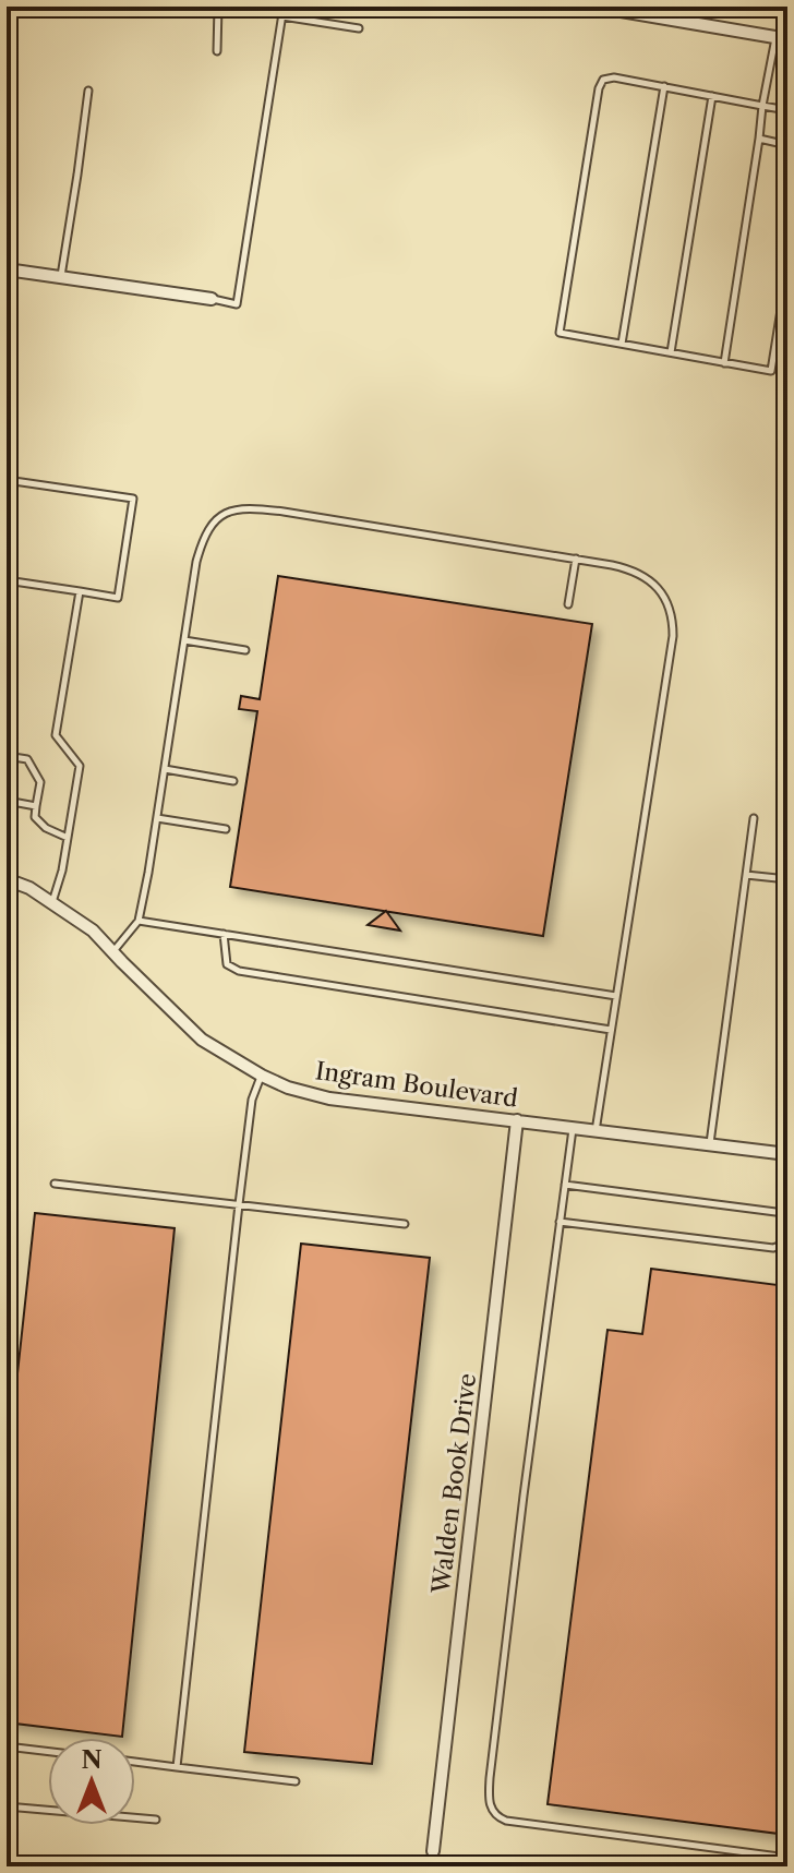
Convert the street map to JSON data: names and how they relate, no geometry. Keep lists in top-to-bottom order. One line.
{"streets":{"street":["Ingram Boulevard","Walden Book Drive"]},"crossings":[["Ingram Boulevard","Walden Book Drive"]],"north":"top"}
